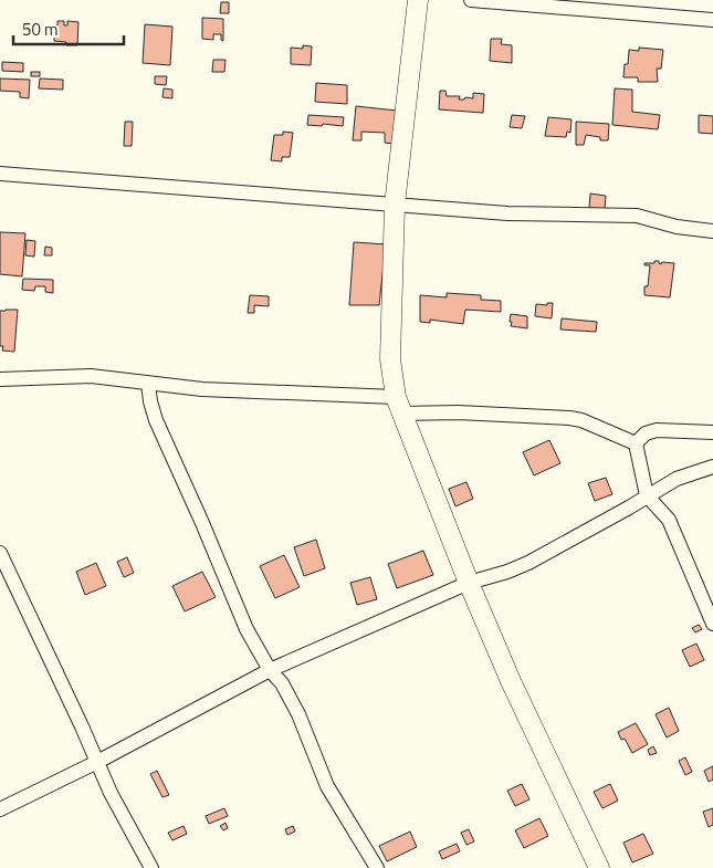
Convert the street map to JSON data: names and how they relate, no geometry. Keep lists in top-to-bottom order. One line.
{"scale_bar":"50 m"}
